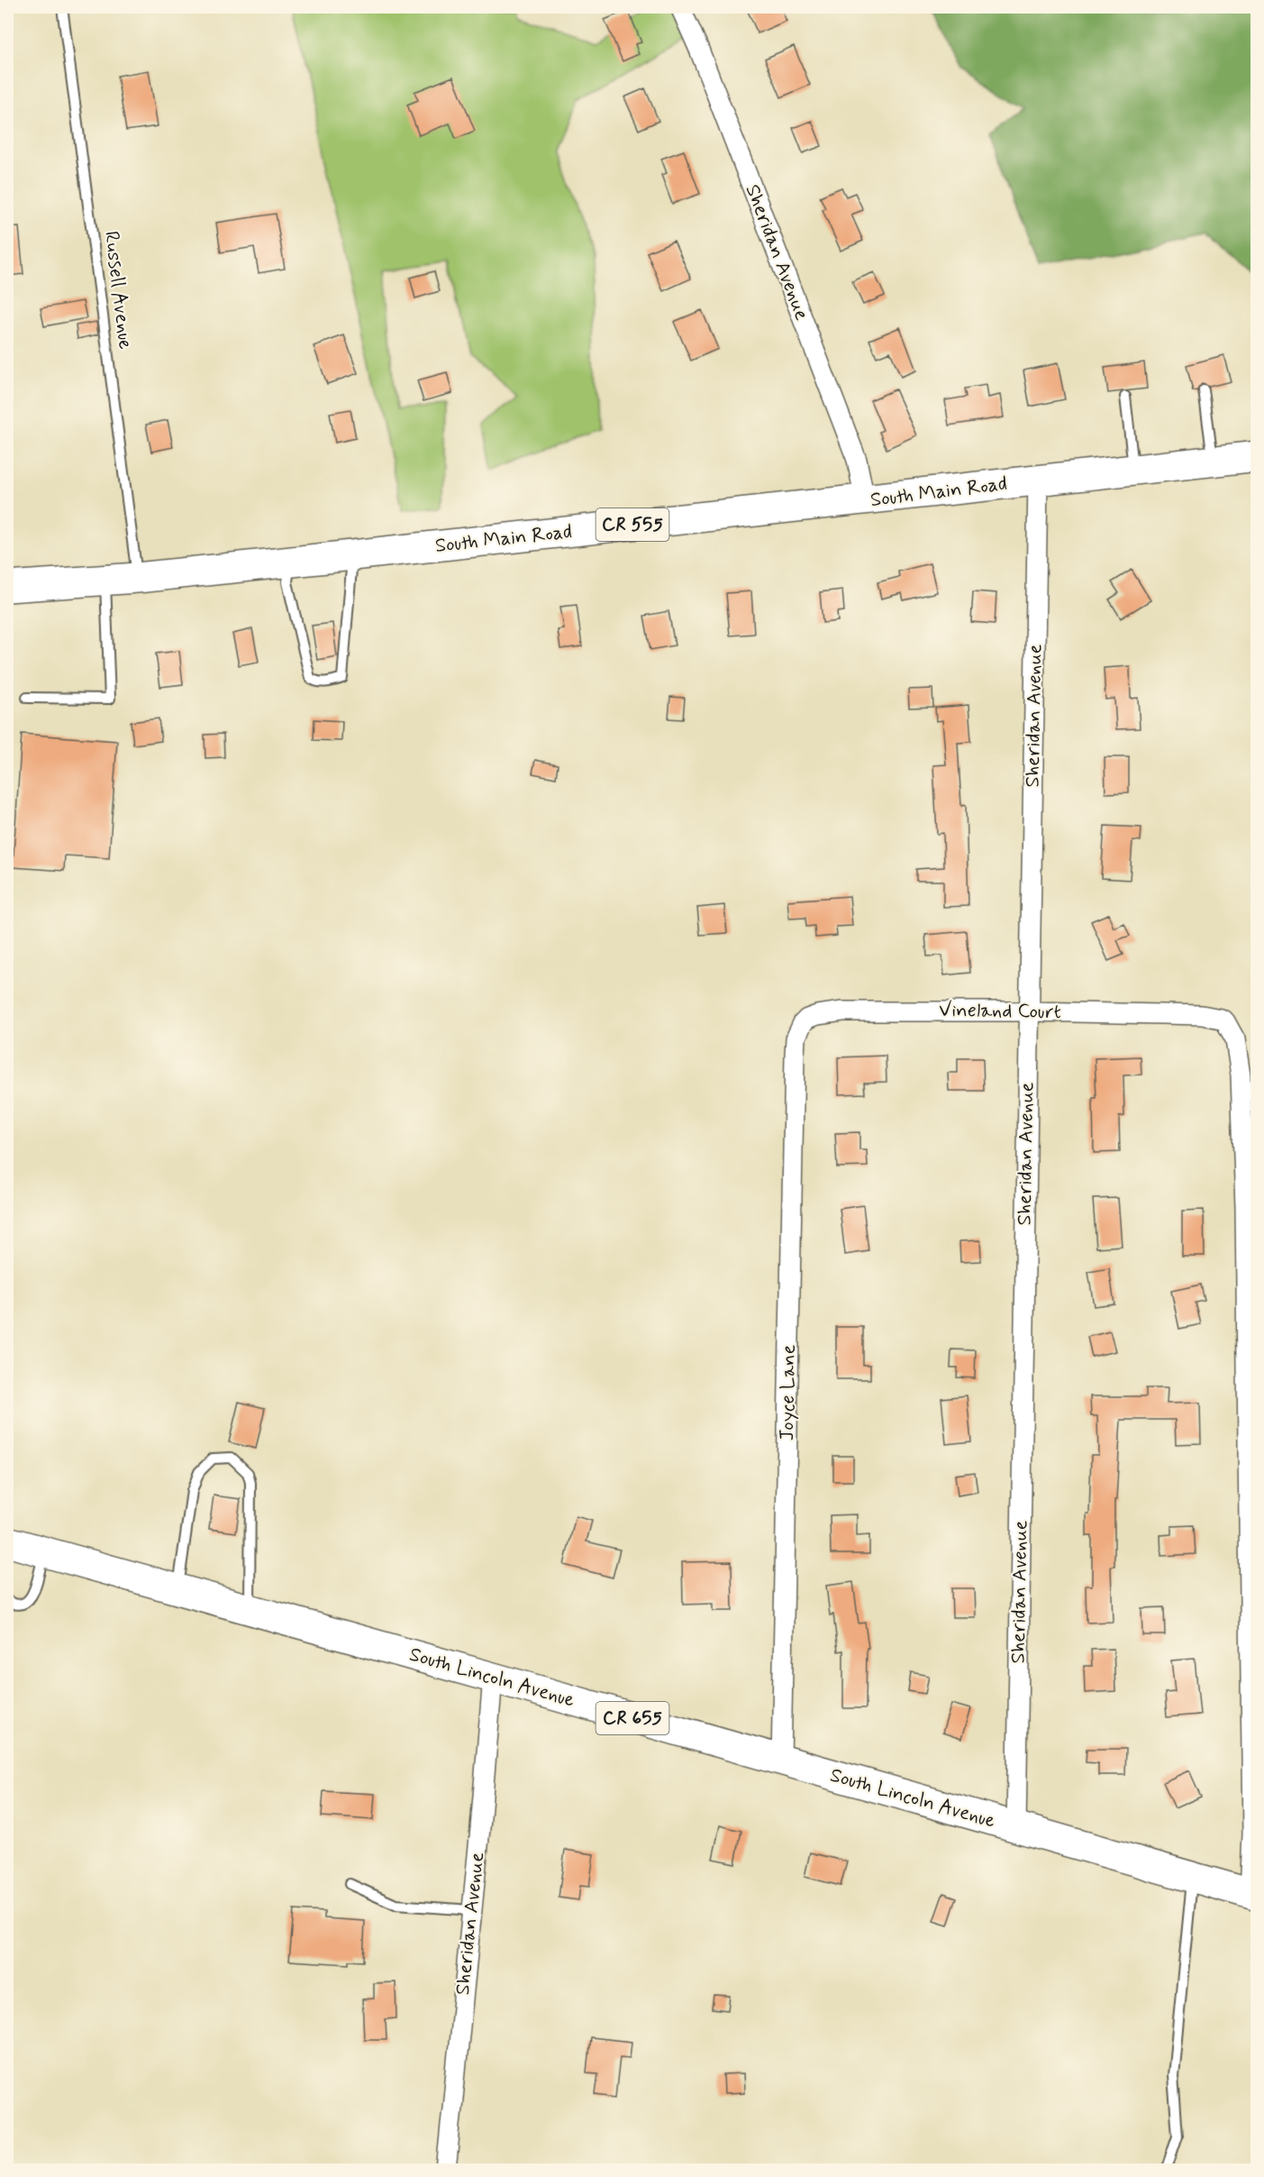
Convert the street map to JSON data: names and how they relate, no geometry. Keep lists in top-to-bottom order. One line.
{"streets":{"main road":["South Main Road","CR 555","South Lincoln Avenue","CR 655"],"street":["Sheridan Avenue","Vineland Court","Joyce Lane"],"lane":["Russell Avenue"]},"crossings":[["Sheridan Avenue","South Main Road"],["Sheridan Avenue","Vineland Court"],["Sheridan Avenue","South Lincoln Avenue"],["Russell Avenue","South Main Road"],["Vineland Court","Joyce Lane"],["Vineland Court","South Lincoln Avenue"],["Joyce Lane","South Lincoln Avenue"]]}
